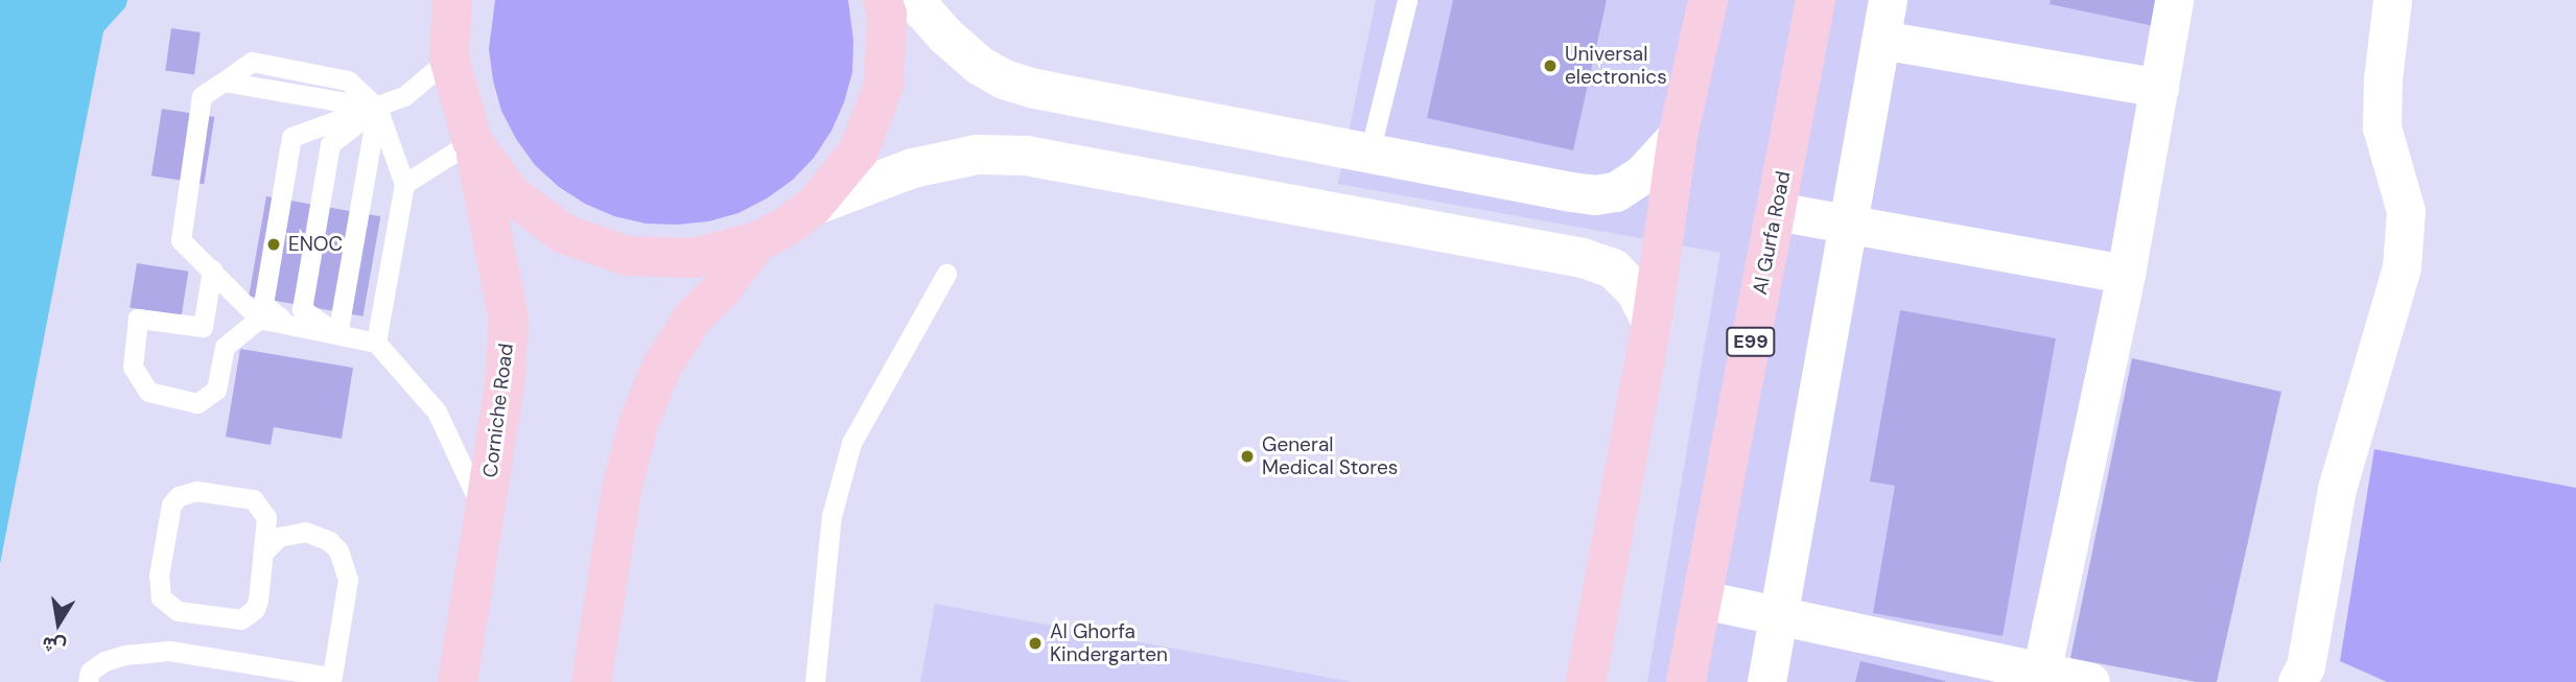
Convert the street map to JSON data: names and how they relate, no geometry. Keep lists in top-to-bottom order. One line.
{"streets":{"highway":["Al Gurfa Road","E99","Corniche Road"]},"places":["Universal electronics","ENOC","General Medical Stores","Al Ghorfa Kindergarten"],"north":"bottom"}
